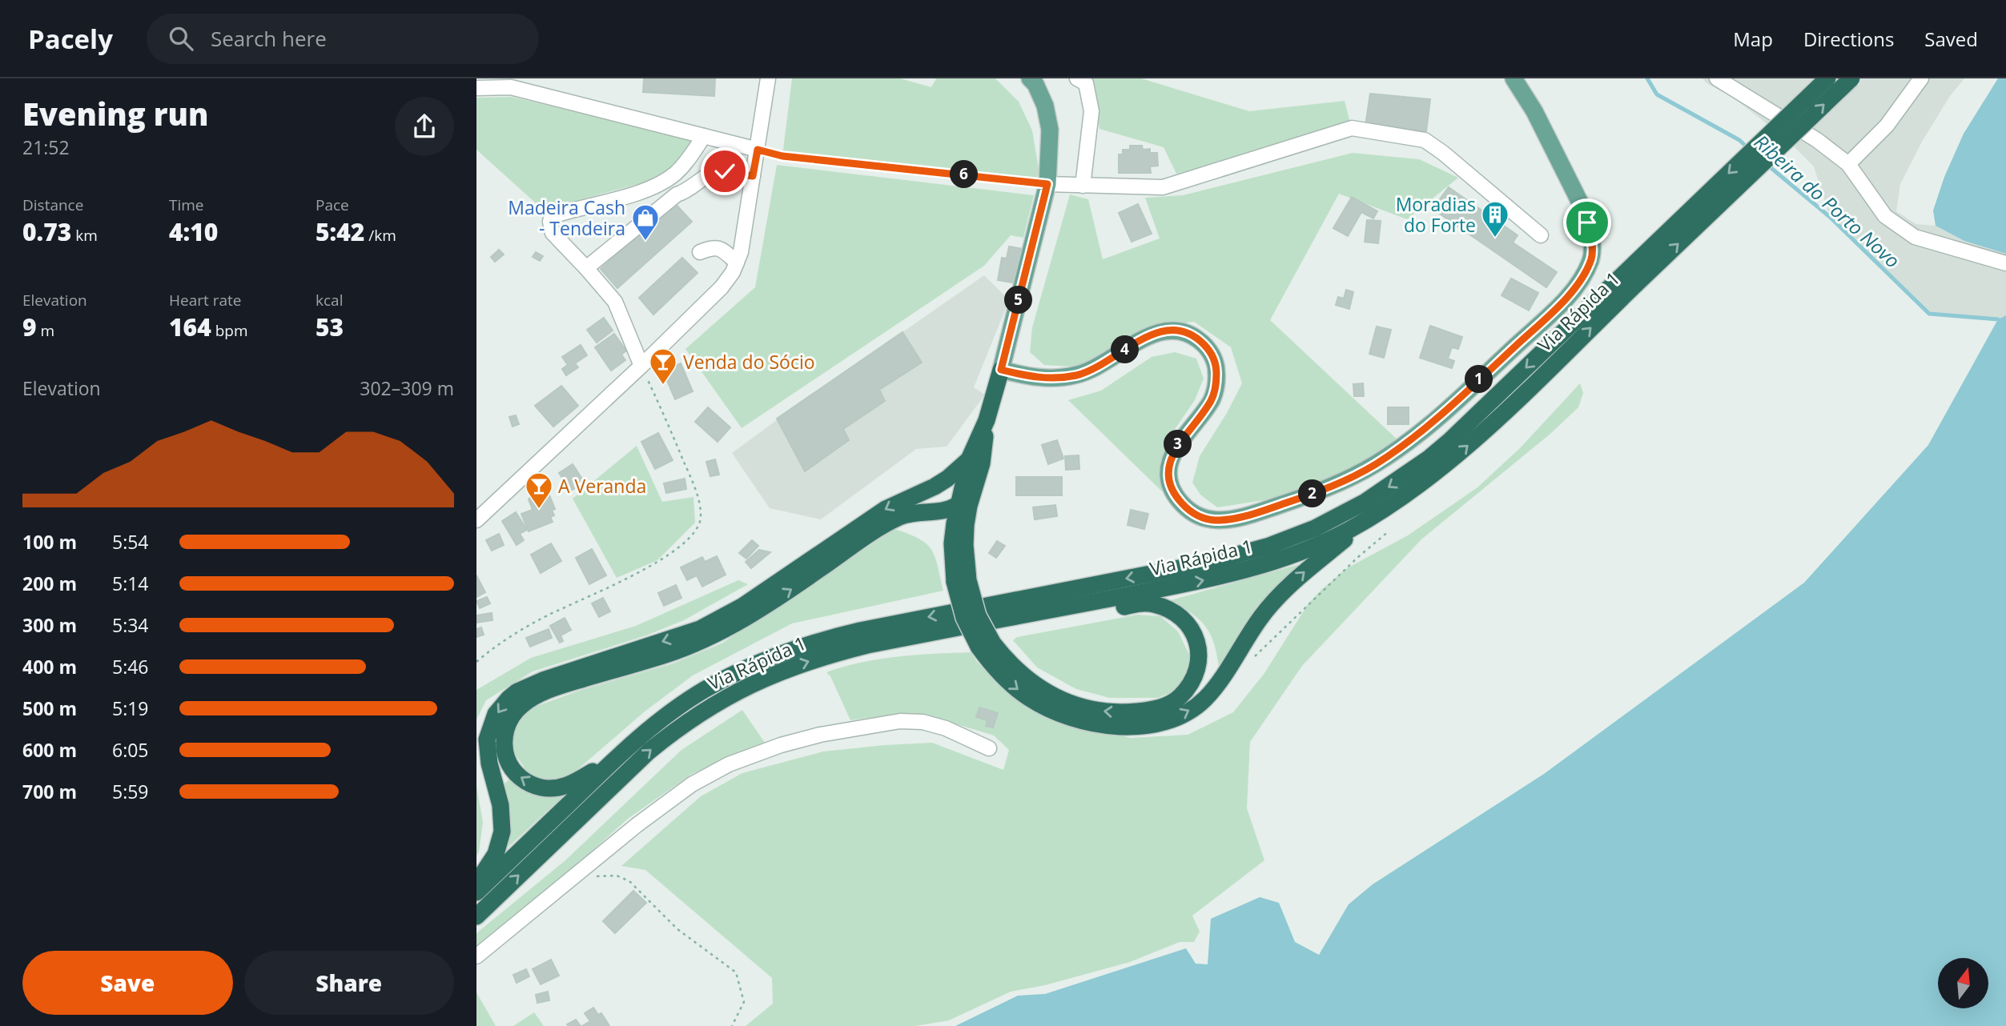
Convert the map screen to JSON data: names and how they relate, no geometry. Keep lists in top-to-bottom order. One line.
{"streets":{"highway":["Via Rápida 1"]},"water":["Ribeira do Porto Novo"],"places":{"building":["Moradias do Forte"],"shop":["Madeira Cash - Tendeira"],"bar":["Venda do Sócio","A Veranda"]},"north":"top","page":{"header":"Pacely","search":"Search here","nav":["Map","Directions","Saved"],"heading":["Evening run","21:52"],"pins":["6","5","4","1","3","2"],"stats":[["Distance","0.73 km"],["Time","4:10"],["Pace","5:42 /km"],["Elevation","9 m"],["Heart rate","164 bpm"],["kcal","53"]],"chart":["Elevation","302–309 m"],"list":[{"name":"100 m","note":"5:54"},{"name":"200 m","note":"5:14"},{"name":"300 m","note":"5:34"},{"name":"400 m","note":"5:46"},{"name":"500 m","note":"5:19"},{"name":"600 m","note":"6:05"},{"name":"700 m","note":"5:59"}],"buttons":["Save","Share"]}}
